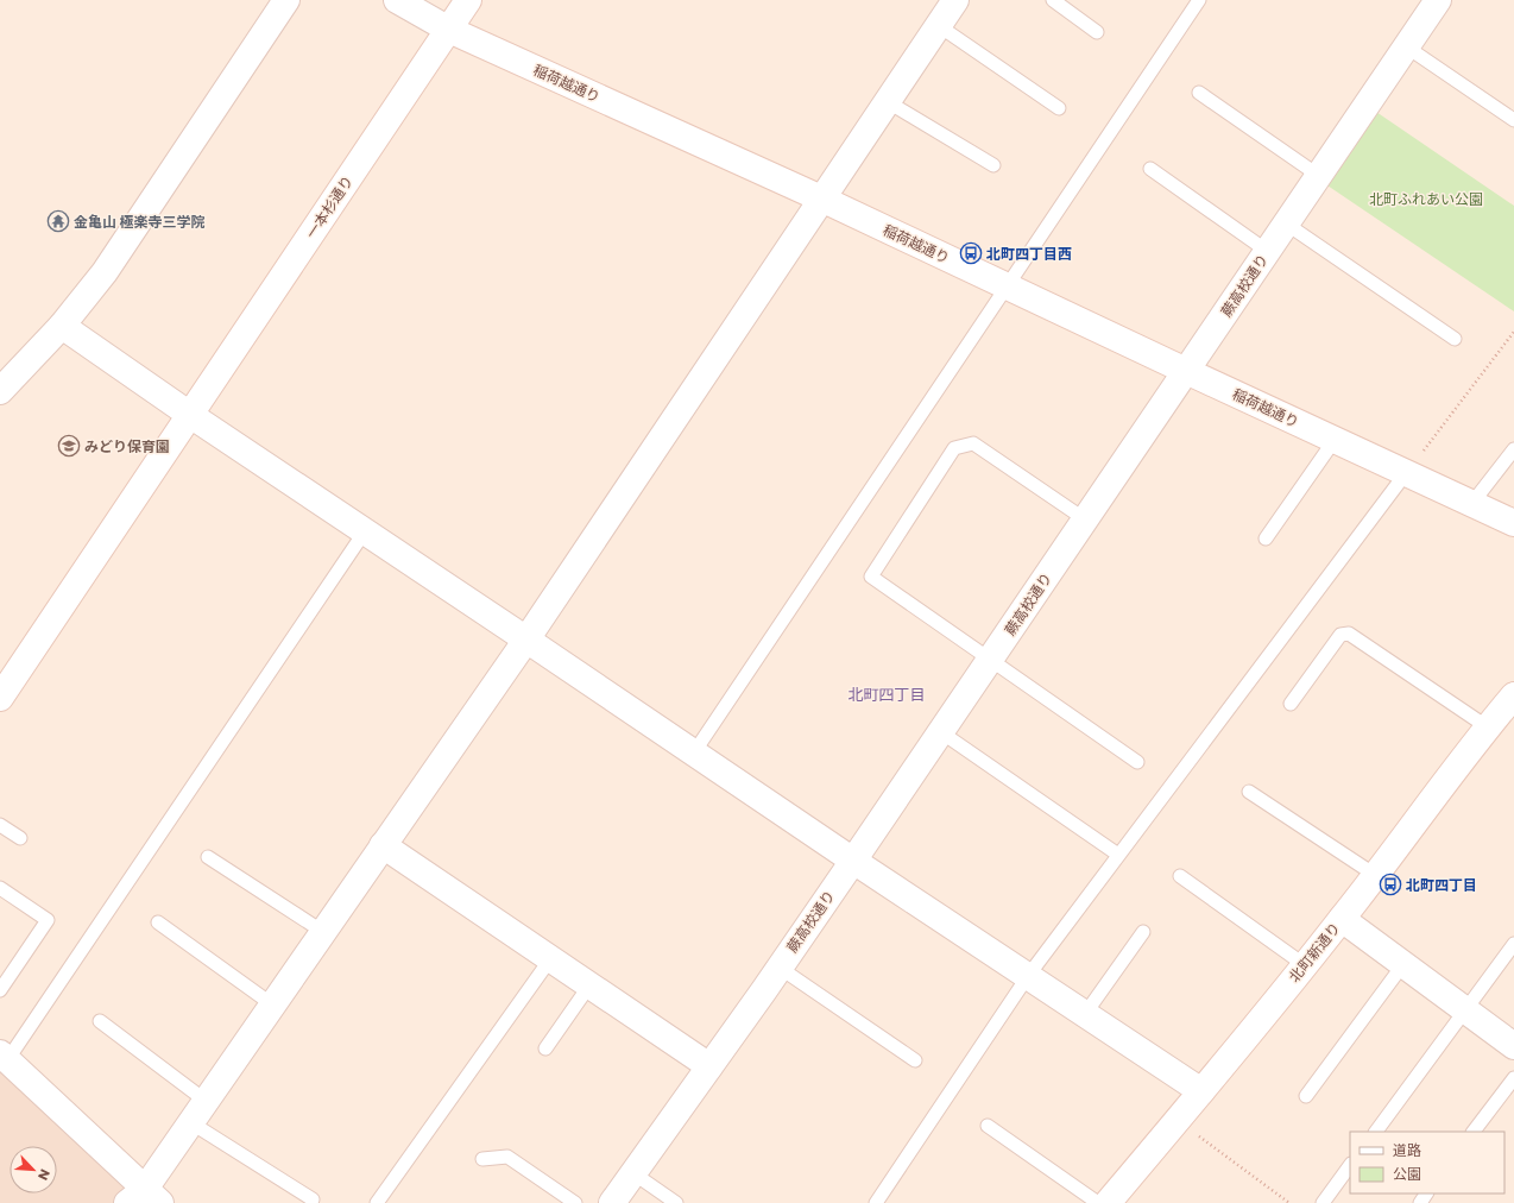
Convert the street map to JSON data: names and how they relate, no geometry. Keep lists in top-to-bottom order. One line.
{"streets":{"street":["稲荷越通り","一本杉通り","蕨高校通り","北町新通り"]},"crossings":[["稲荷越通り","一本杉通り"],["稲荷越通り","蕨高校通り"]],"districts":["北町四丁目"],"parks":["北町ふれあい公園"],"places":{"temple":["金亀山 極楽寺三学院"],"bus stop":["北町四丁目西","北町四丁目"],"school or university":["みどり保育園"]},"legend":["道路","公園"],"north":"bottom right"}
